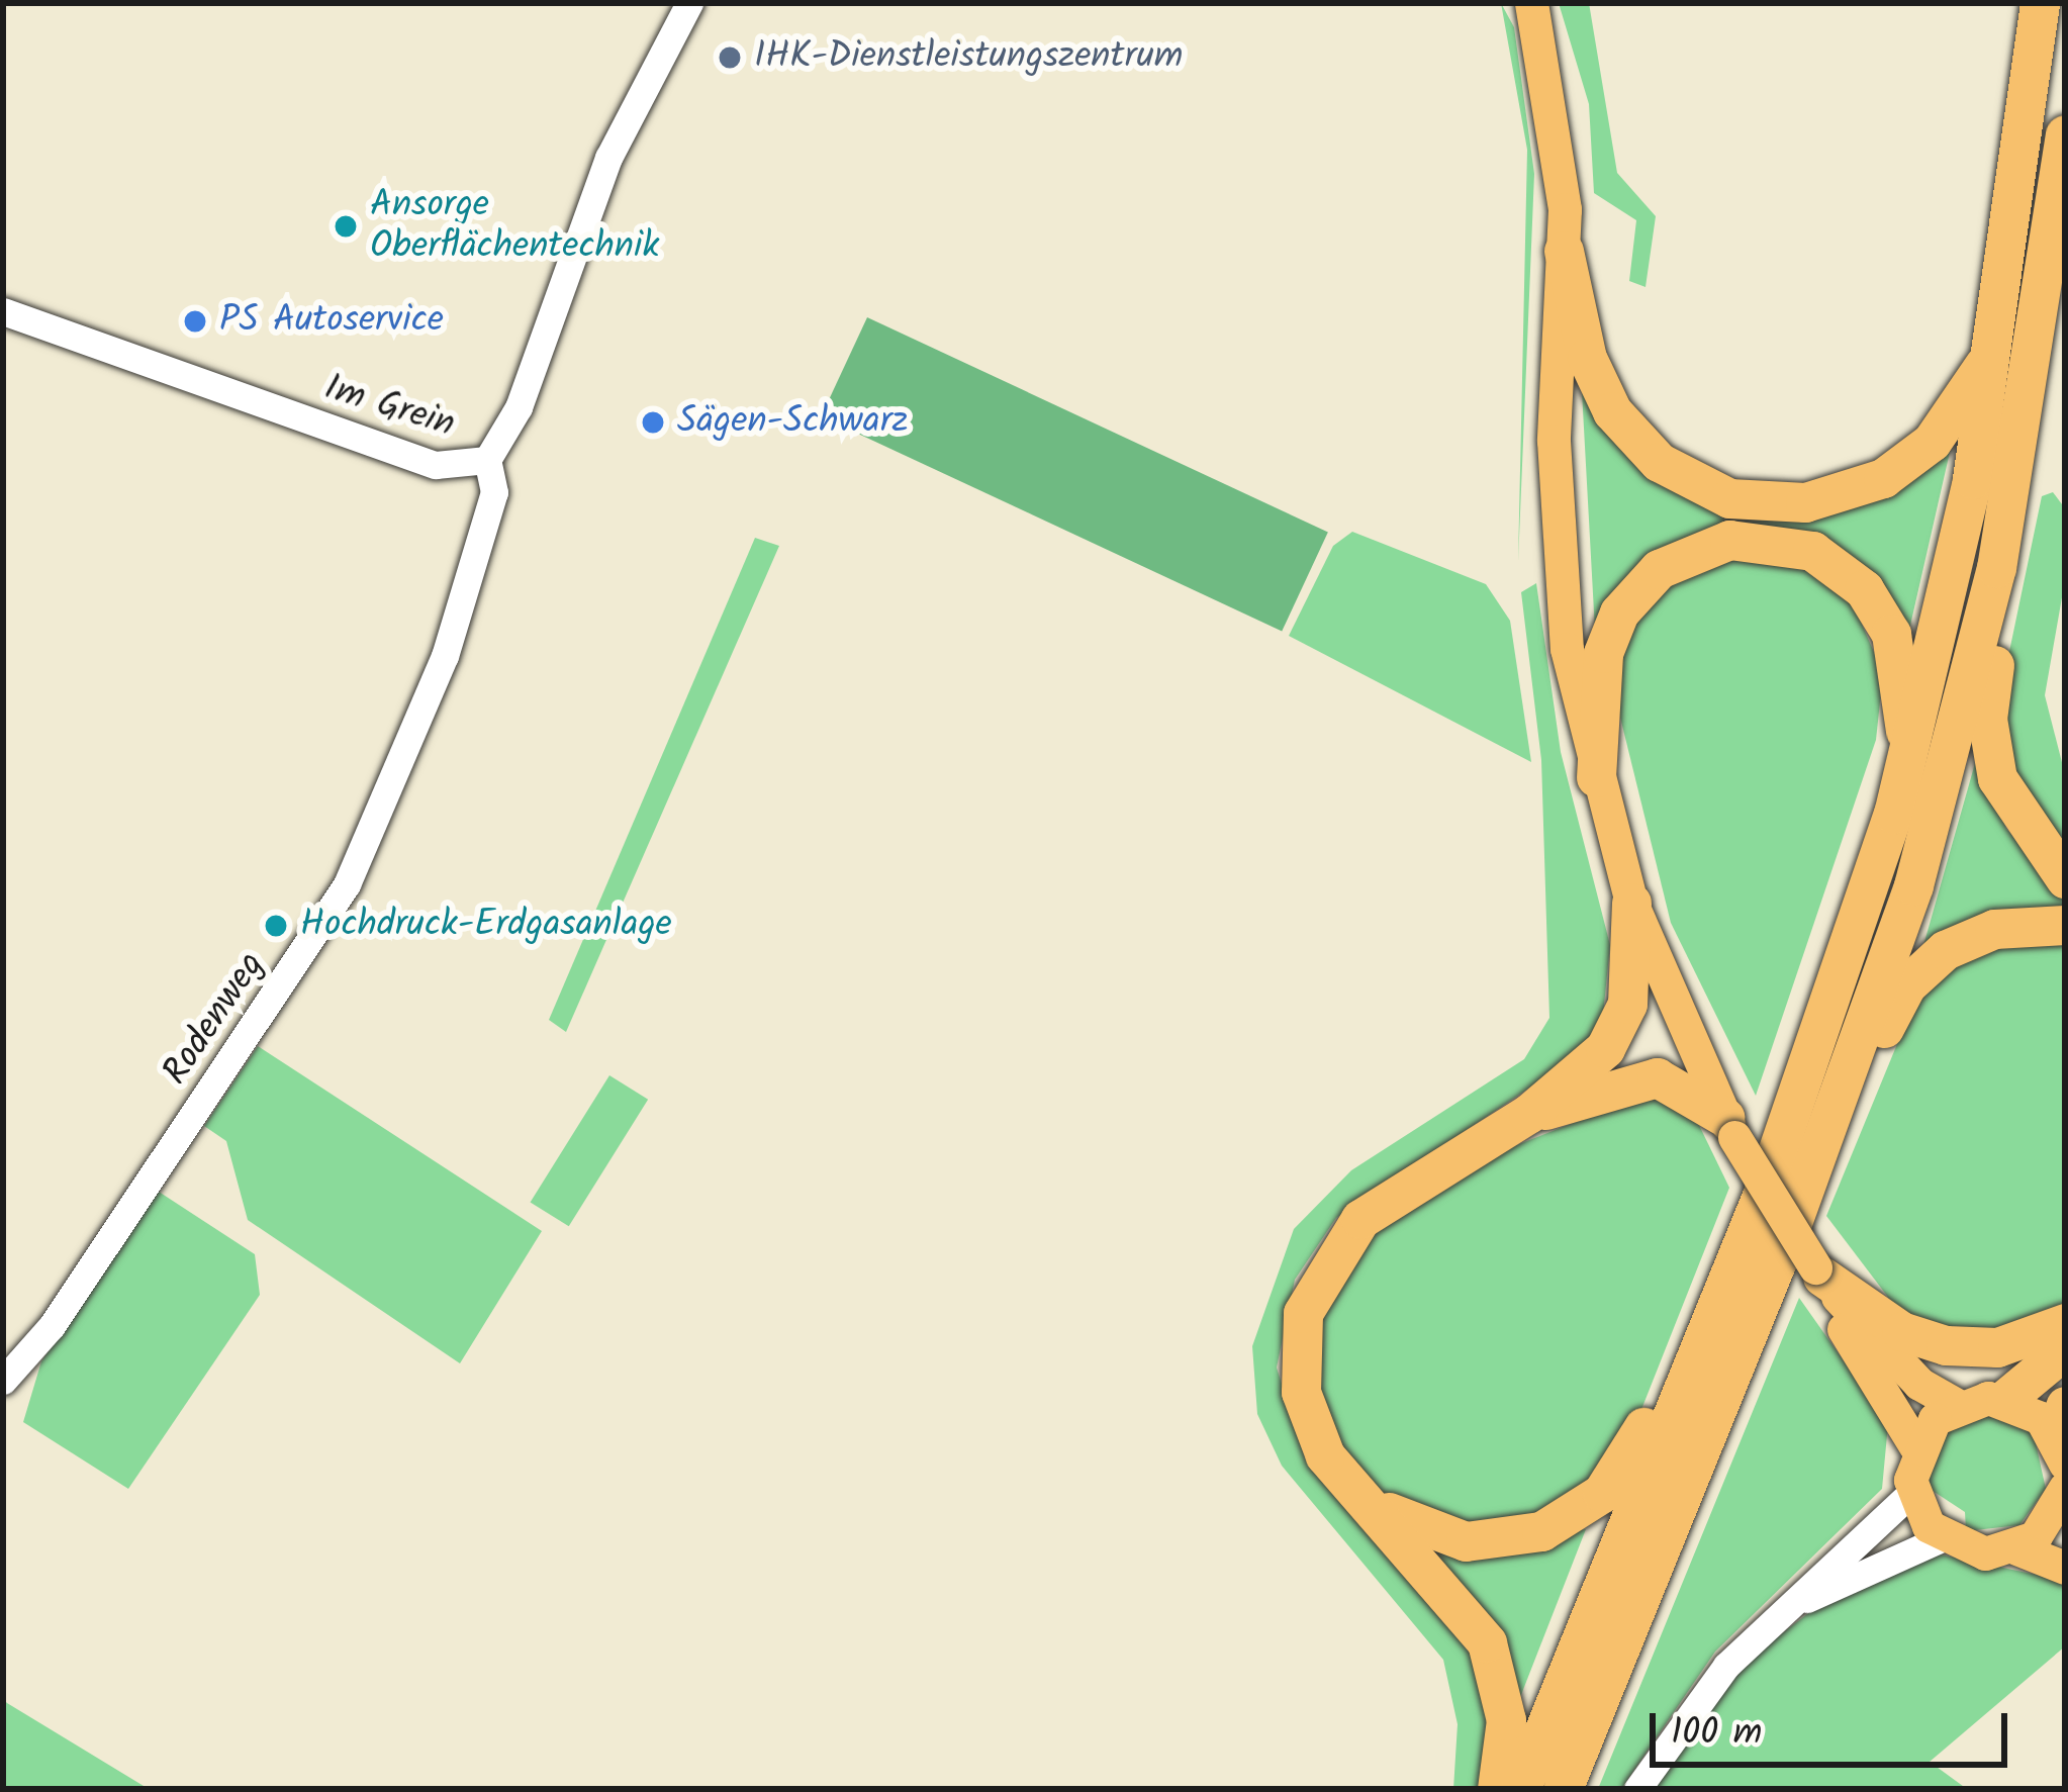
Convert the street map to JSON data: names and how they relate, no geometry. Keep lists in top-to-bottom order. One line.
{"streets":{"street":["Im Grein","Rodenweg"]},"crossings":[["Im Grein","Rodenweg"]],"places":["IHK-Dienstleistungszentrum","Ansorge Oberflächentechnik","PS Autoservice","Sägen-Schwarz","Hochdruck-Erdgasanlage"],"scale_bar":"100 m"}
